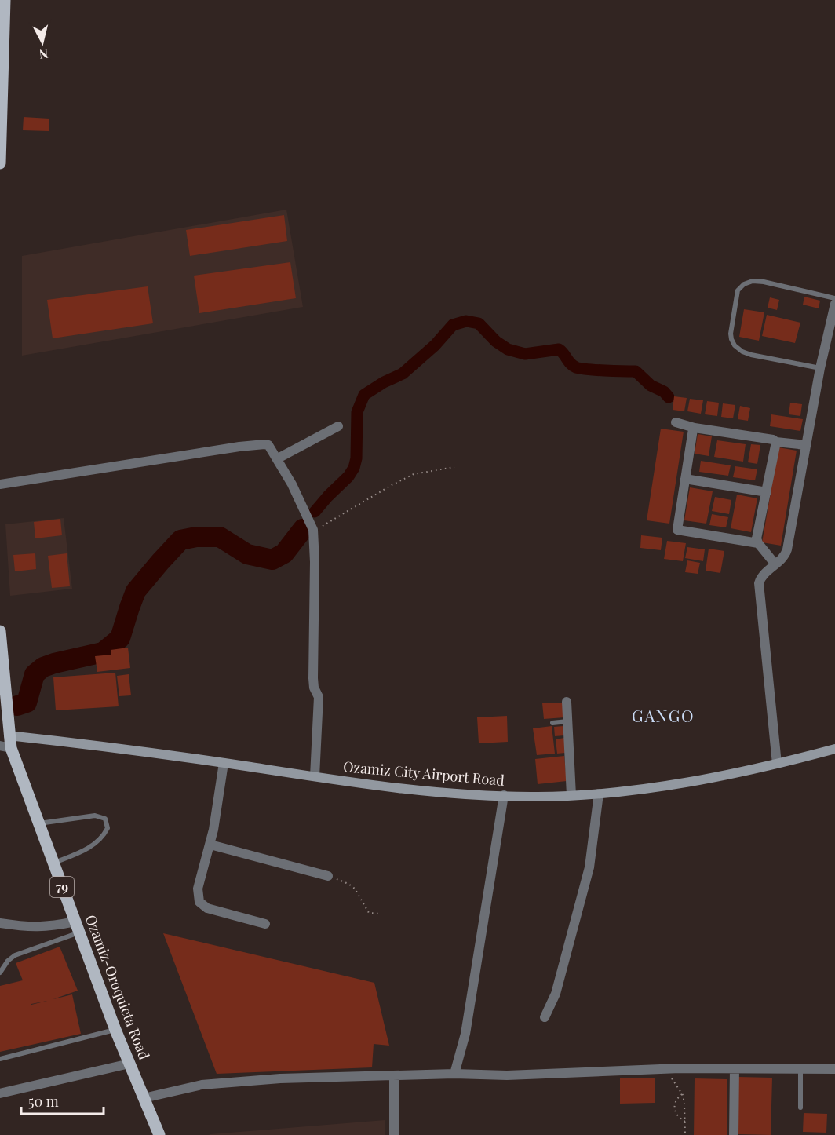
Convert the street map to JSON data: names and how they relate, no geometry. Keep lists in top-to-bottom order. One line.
{"streets":{"main road":["Ozamiz City Airport Road","79","Ozamiz-Oroquieta Road"]},"crossings":[["Ozamiz City Airport Road","Ozamiz-Oroquieta Road"]],"districts":["GANGO"],"scale_bar":"50 m","north":"bottom"}
